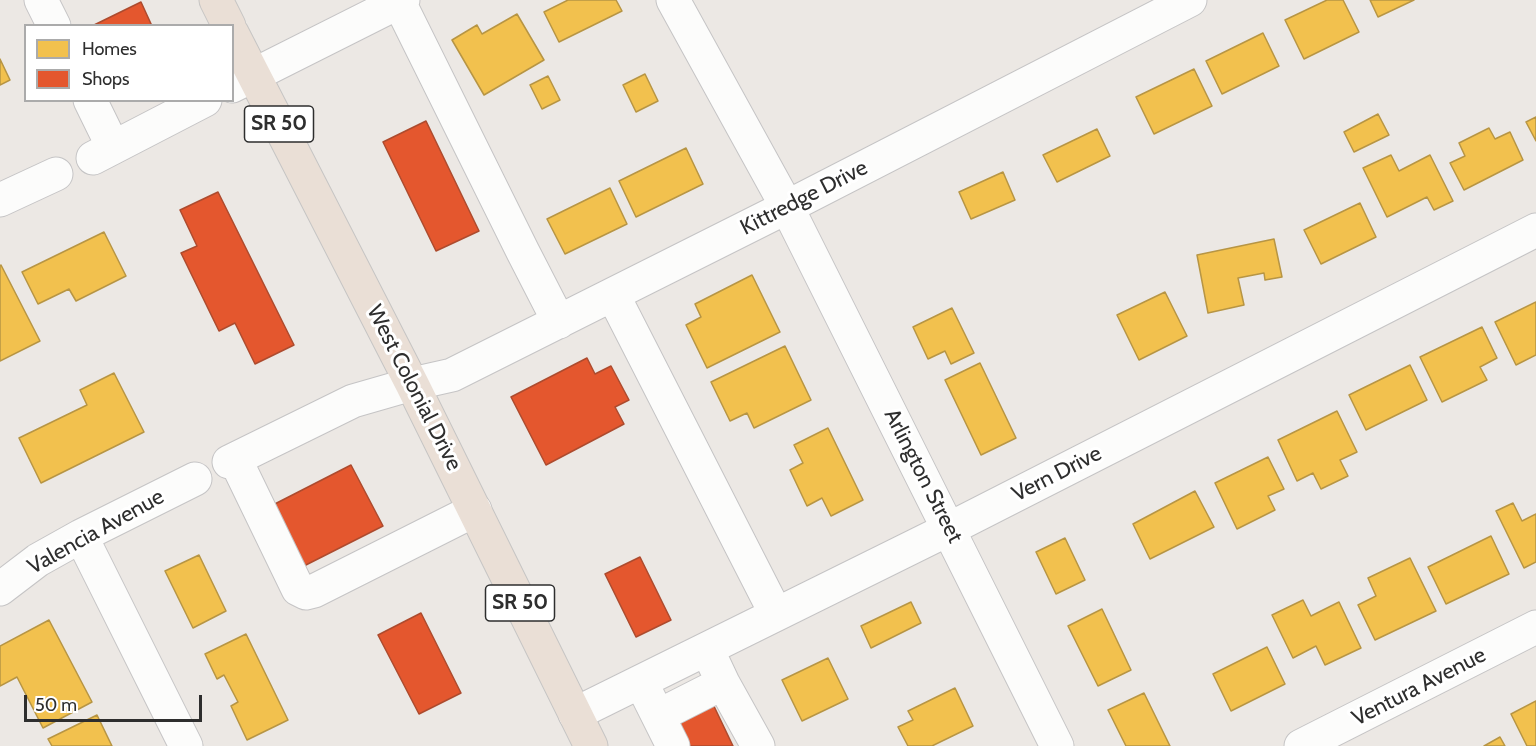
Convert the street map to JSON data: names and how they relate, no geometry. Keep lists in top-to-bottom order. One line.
{"streets":{"highway":["SR 50","West Colonial Drive"],"street":["Kittredge Drive","Vern Drive","Arlington Street","Valencia Avenue","Ventura Avenue"]},"crossings":[["Kittredge Drive","West Colonial Drive"],["Kittredge Drive","Arlington Street"],["West Colonial Drive","Vern Drive"],["Vern Drive","Arlington Street"]],"legend":["Homes","Shops"],"scale_bar":"50 m"}
